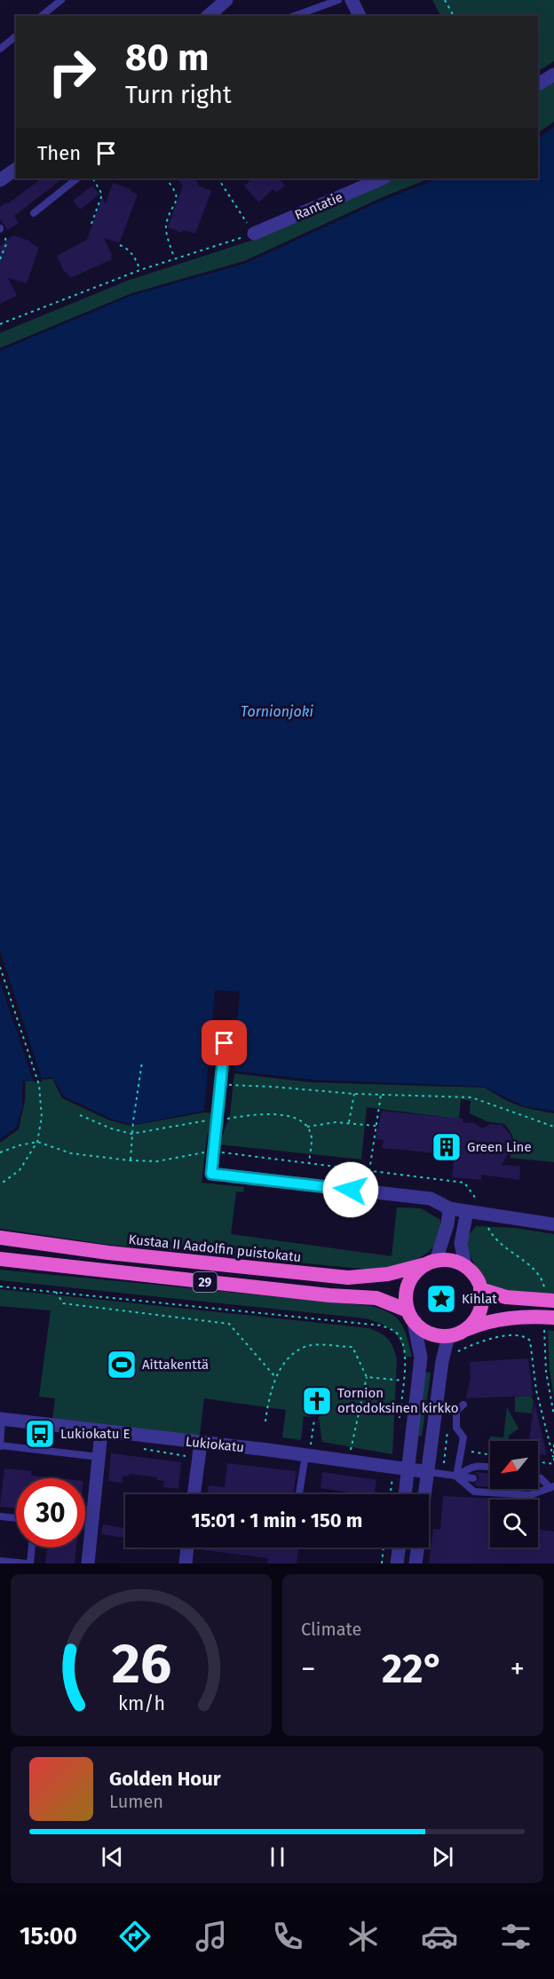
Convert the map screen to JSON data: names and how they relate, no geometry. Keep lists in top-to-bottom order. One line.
{"streets":{"highway":["Kustaa II Aadolfin puistokatu","29"],"street":["Rantatie","Lukiokatu"]},"crossings":[["Kustaa II Aadolfin puistokatu","29"]],"water":["Tornionjoki"],"places":{"building":["Green Line"],"place":["Kihlat"],"sports":["Aittakenttä"],"church":["Tornion ortodoksinen kirkko"],"bus stop":["Lukiokatu E"]},"north":"bottom left","page":{"turn":["80 m","Turn right"],"then":"Then","limit":"30","trip":"15:01 · 1 min · 150 m","tile":"Climate","heat":["−","22°","+"],"song":["Golden Hour","Lumen"],"tabs":"15:00","gauge":["26","km/h"]}}
